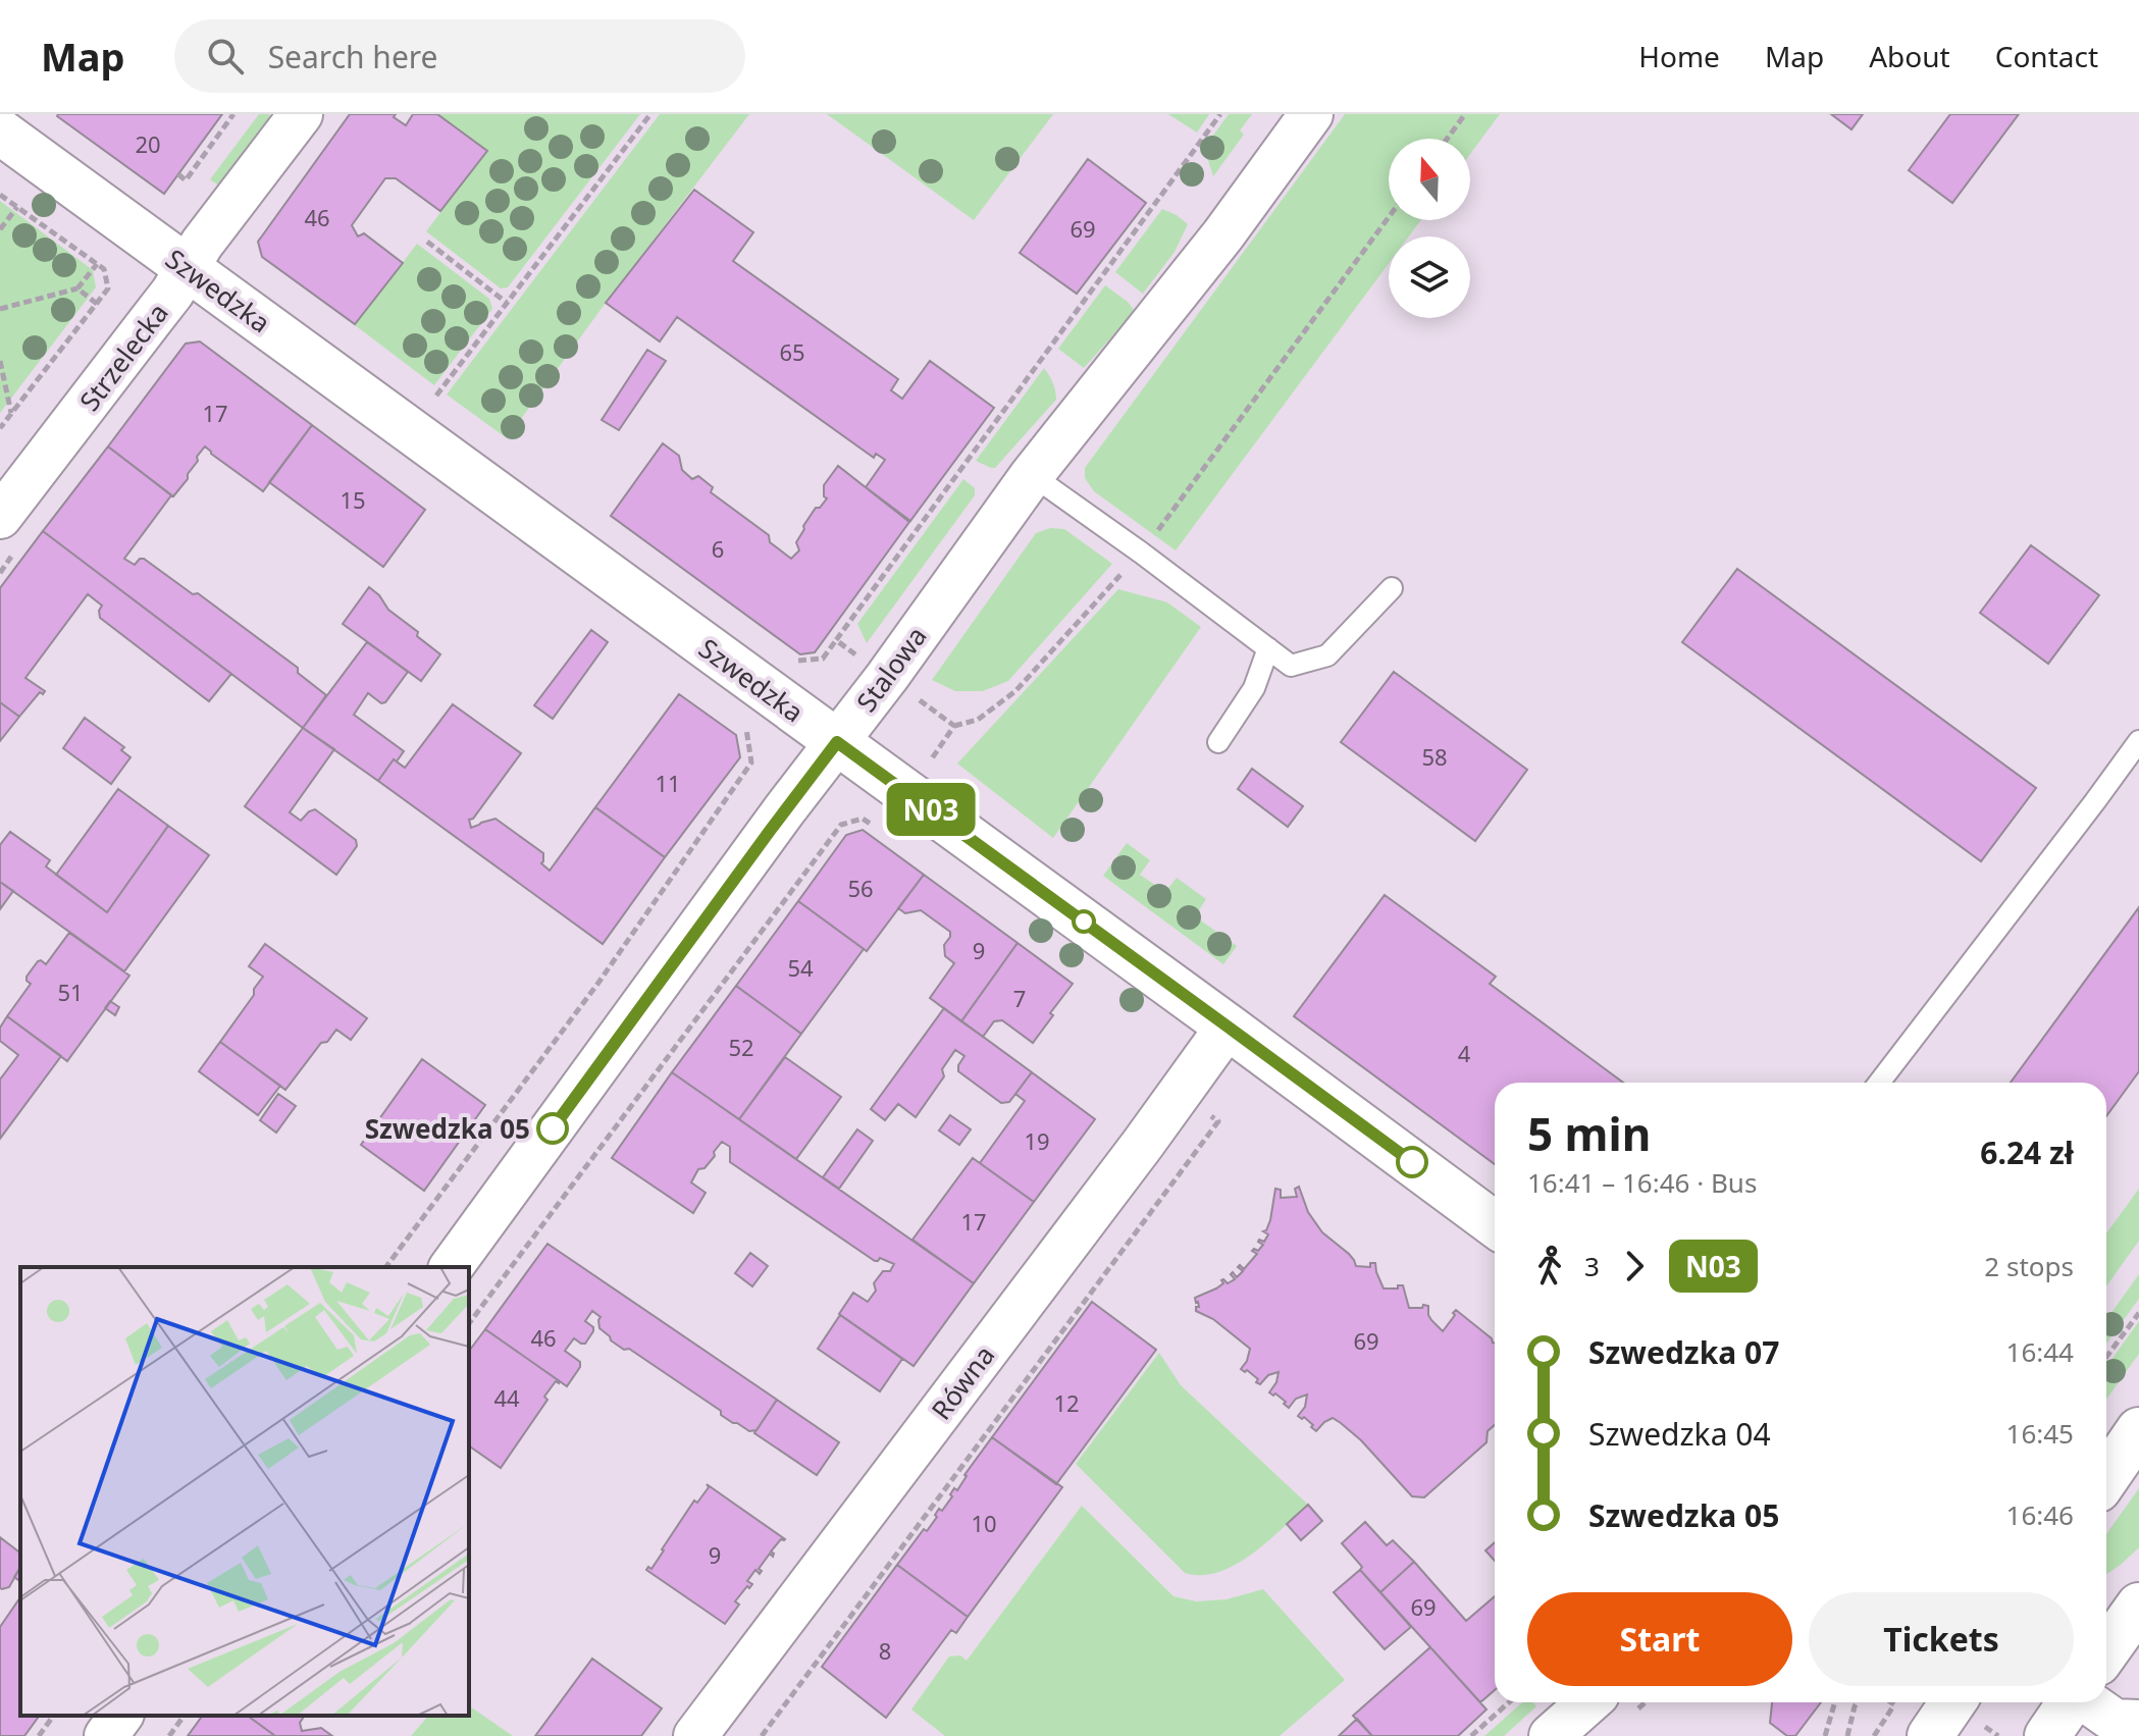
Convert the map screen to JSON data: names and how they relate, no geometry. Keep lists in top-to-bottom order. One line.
{"streets":{"street":["Szwedzka","Strzelecka","Stalowa","Równa"]},"crossings":[["Szwedzka","Strzelecka"],["Szwedzka","Stalowa"],["Szwedzka","Równa"]],"places":["Szwedzka 05"],"lines":["bus line N03"],"house_numbers":["20","46","69","65","17","15","6","58","11","56","9","54","51","7","52","4","19","17","46","69","44","12","10","9","69","8"],"north":"top","page":{"header":"Map","search":"Search here","nav":["Home","Map","About","Contact"],"on_map":"N03","heading":["5 min","16:41 – 16:46 · Bus","6.24 zł"],"legs":["3","N03","2 stops"],"list":[{"name":"Szwedzka 07","value":"16:44"},{"name":"Szwedzka 04","value":"16:45"},{"name":"Szwedzka 05","value":"16:46"}],"buttons":["Start","Tickets"]}}
